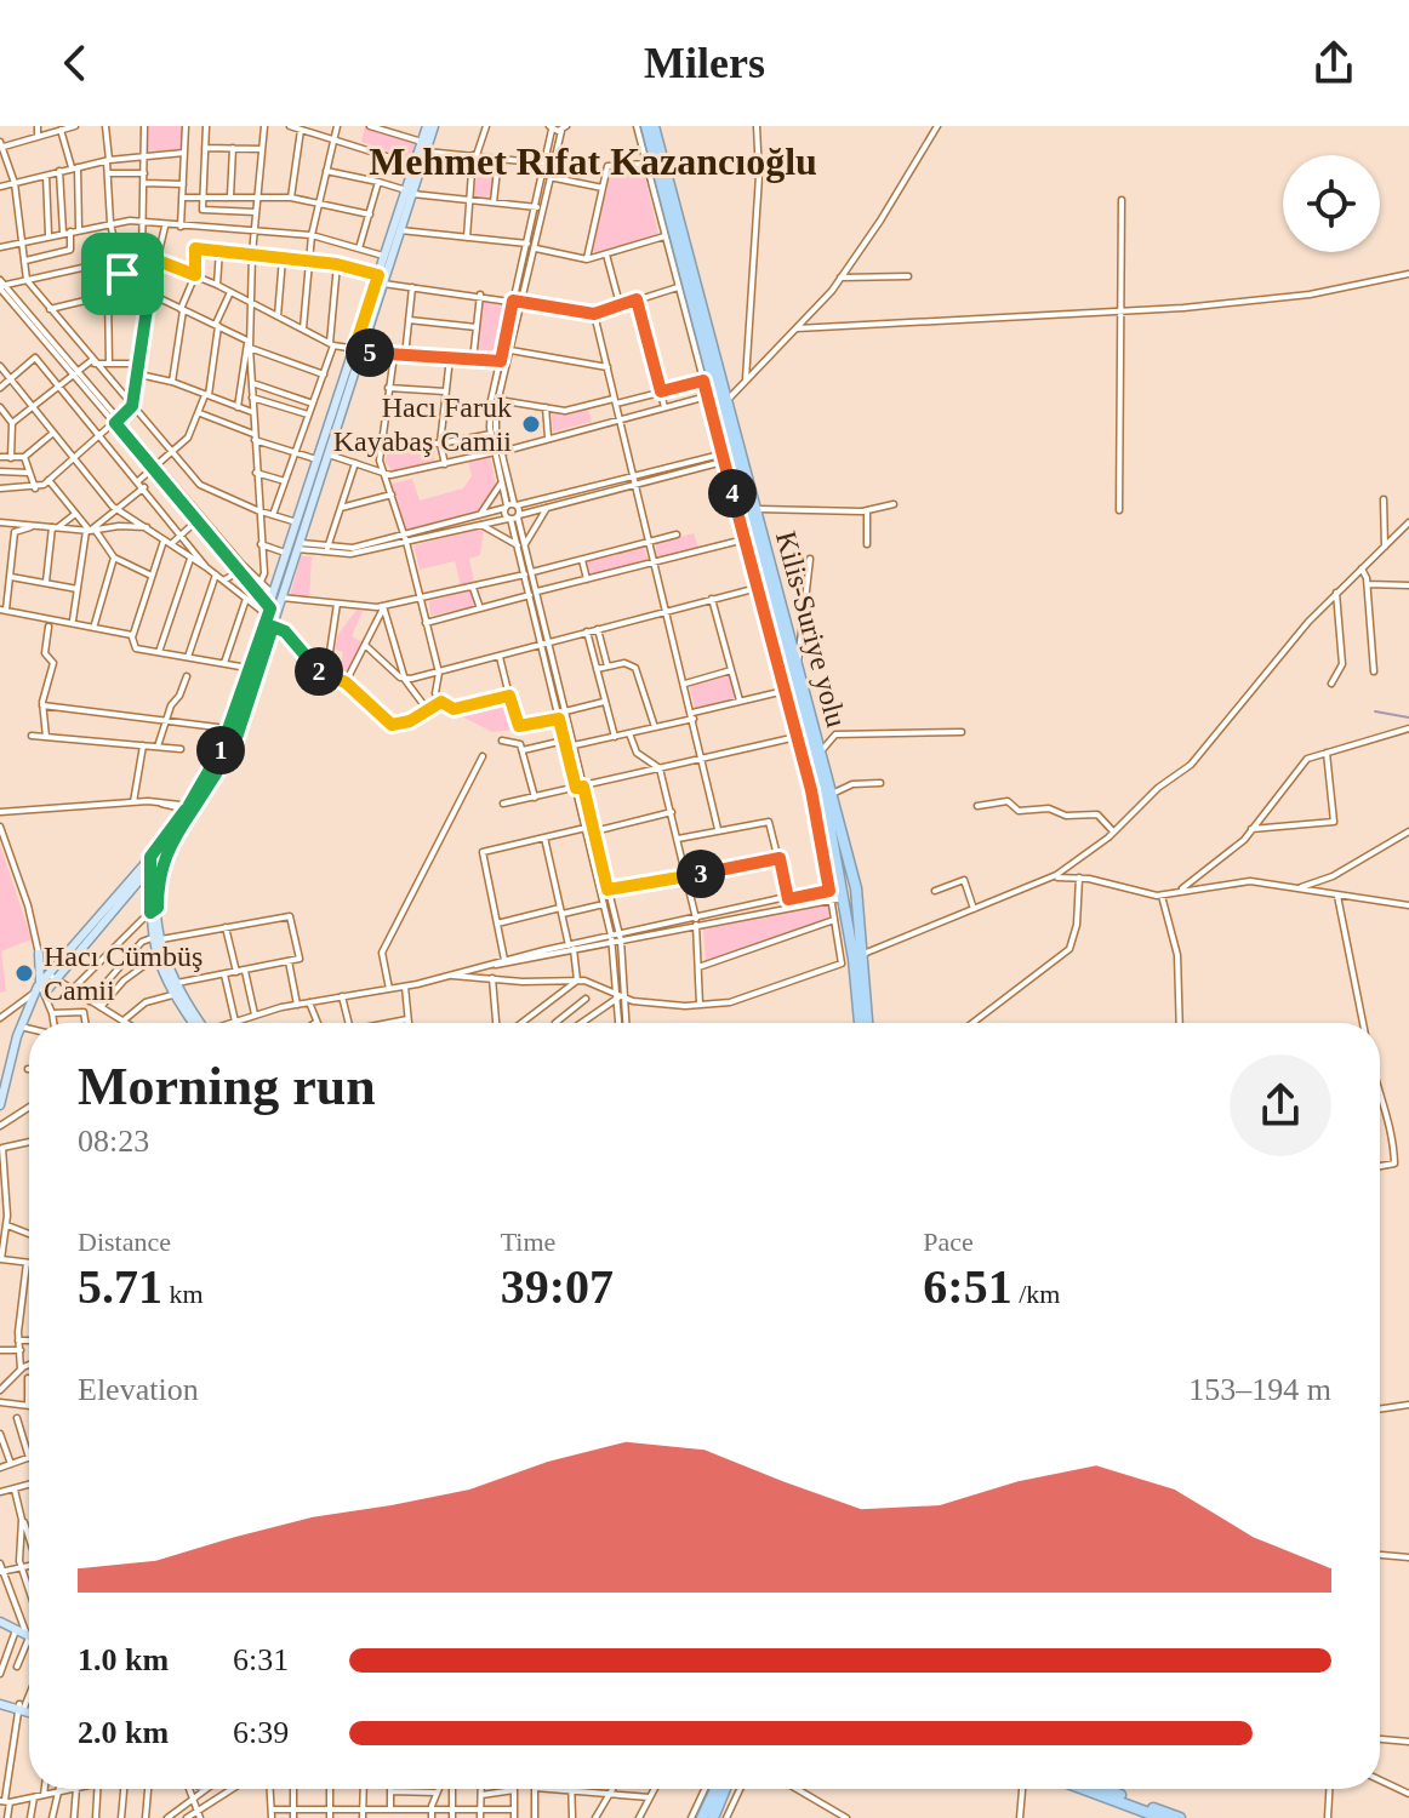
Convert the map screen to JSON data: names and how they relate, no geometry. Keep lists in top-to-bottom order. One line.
{"streets":{"highway":["Kilis-Suriye yolu"]},"districts":["Mehmet Rıfat Kazancıoğlu"],"places":["Hacı Faruk Kayabaş Camii","Hacı Cümbüş Camii"],"page":{"header":"Milers","pins":["5","4","2","1","3"],"heading":["Morning run","08:23"],"stats":[["Distance","5.71 km"],["Time","39:07"],["Pace","6:51 /km"]],"chart":["Elevation","153–194 m"],"list":[{"name":"1.0 km","note":"6:31"},{"name":"2.0 km","note":"6:39"}]}}
